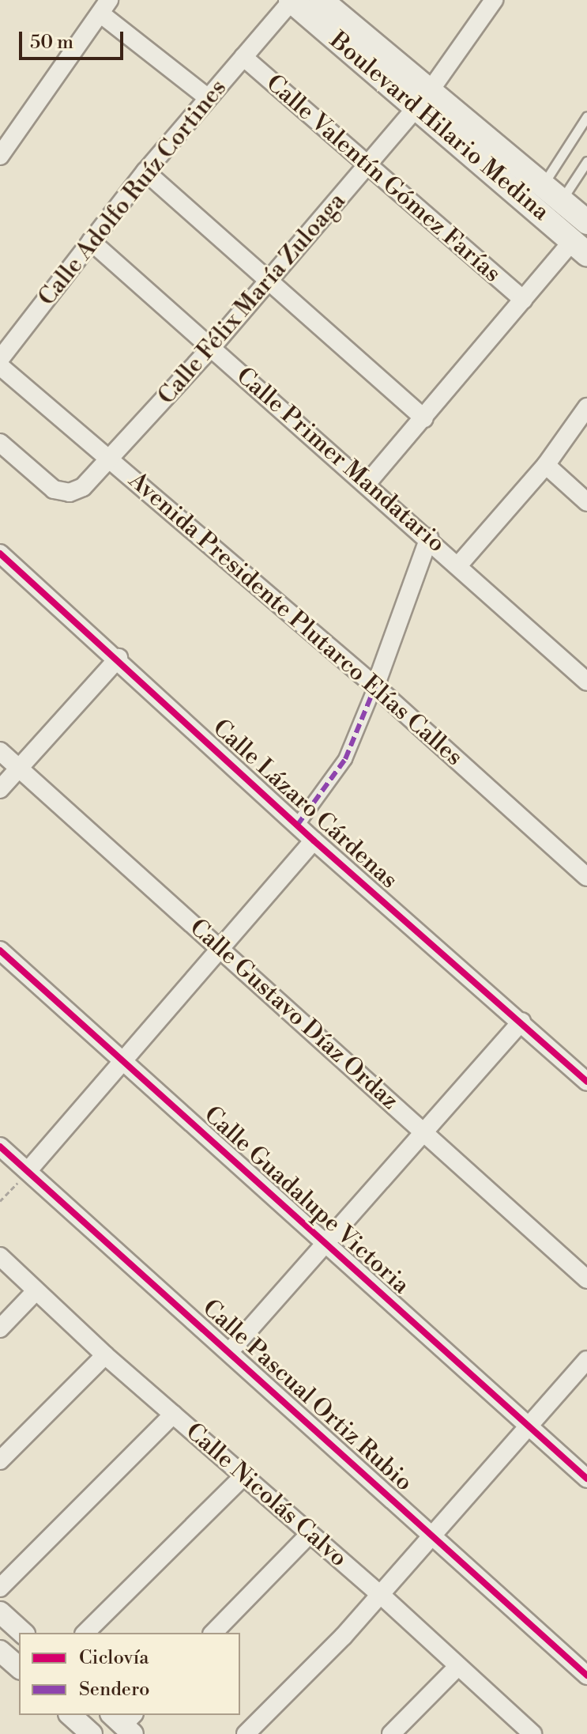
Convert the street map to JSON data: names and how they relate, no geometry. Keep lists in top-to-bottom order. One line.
{"streets":{"main road":["Boulevard Hilario Medina"],"street":["Calle Valentín Gómez Farías","Calle Adolfo Ruíz Cortines","Calle Félix María Zuloaga","Calle Primer Mandatario","Avenida Presidente Plutarco Elías Calles","Calle Lázaro Cárdenas","Calle Gustavo Díaz Ordaz","Calle Guadalupe Victoria","Calle Pascual Ortiz Rubio","Calle Nicolás Calvo"]},"crossings":[["Boulevard Hilario Medina","Calle Adolfo Ruíz Cortines"],["Boulevard Hilario Medina","Calle Félix María Zuloaga"],["Calle Valentín Gómez Farías","Calle Adolfo Ruíz Cortines"],["Calle Valentín Gómez Farías","Calle Félix María Zuloaga"],["Calle Adolfo Ruíz Cortines","Calle Primer Mandatario"],["Calle Félix María Zuloaga","Calle Primer Mandatario"],["Calle Félix María Zuloaga","Avenida Presidente Plutarco Elías Calles"]],"legend":["Ciclovía","Sendero"],"scale_bar":"50 m"}
